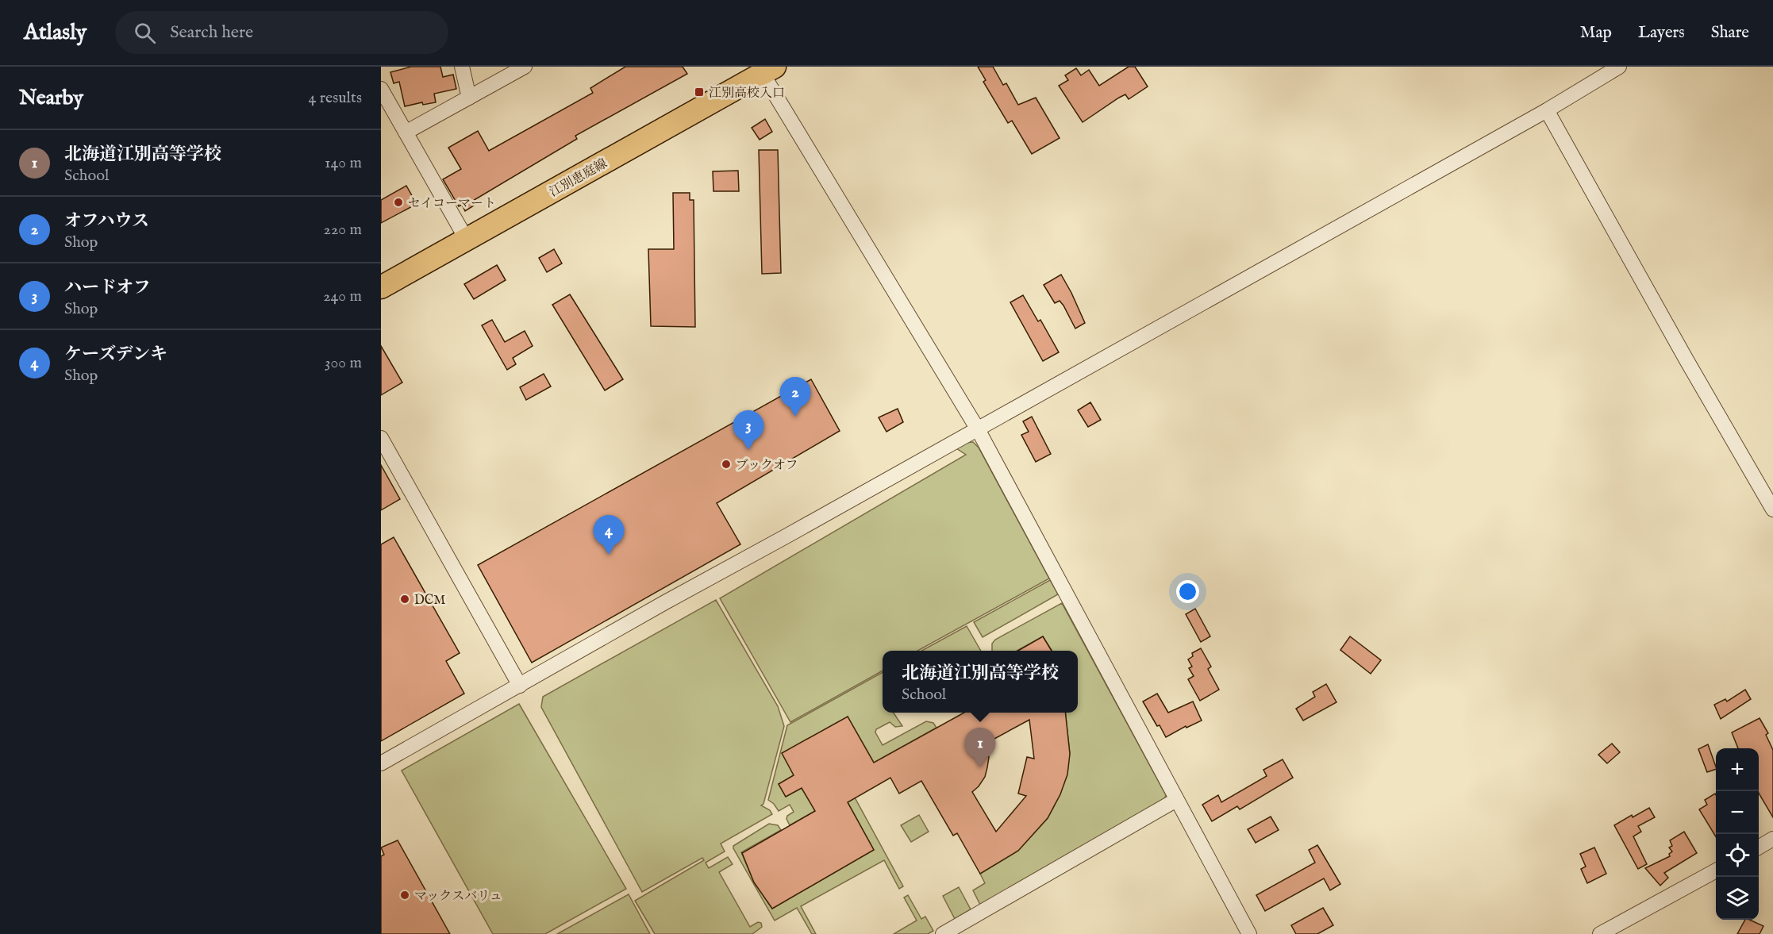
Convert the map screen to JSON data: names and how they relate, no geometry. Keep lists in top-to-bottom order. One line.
{"streets":{"main road":["江別恵庭線"]},"places":{"transit":["江別高校入口"],"other":["セイコーマート","ブックオフ","DCM","マックスバリュ"]},"page":{"header":"Atlasly","search":"Search here","nav":["Map","Layers","Share"],"heading":["Nearby","4 results"],"list":[{"mark":"1","name":"北海道江別高等学校","note":"School","value":"140 m"},{"mark":"2","name":"オフハウス","note":"Shop","value":"220 m"},{"mark":"3","name":"ハードオフ","note":"Shop","value":"240 m"},{"mark":"4","name":"ケーズデンキ","note":"Shop","value":"300 m"}],"pins":["2","3","4","1"],"popup":["北海道江別高等学校","School"],"map_buttons":["+","−"]}}
